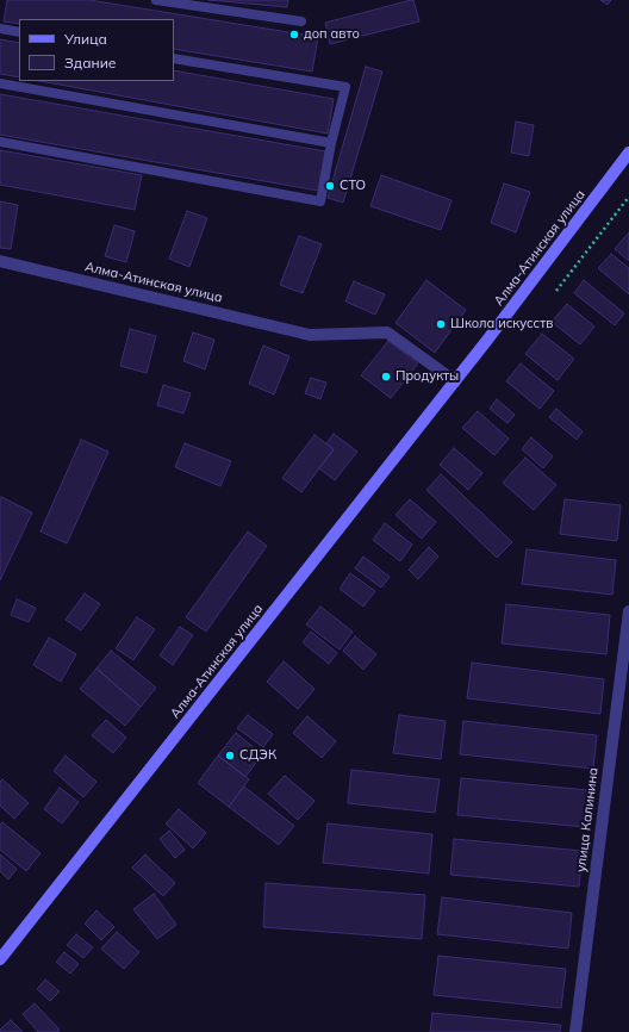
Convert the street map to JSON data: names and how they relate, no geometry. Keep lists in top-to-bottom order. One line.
{"streets":{"main road":["Алма-Атинская улица"],"street":["улица Калинина"]},"places":["доп авто","СТО","Школа искусств","Продукты","СДЭК"],"legend":["Улица","Здание"]}
